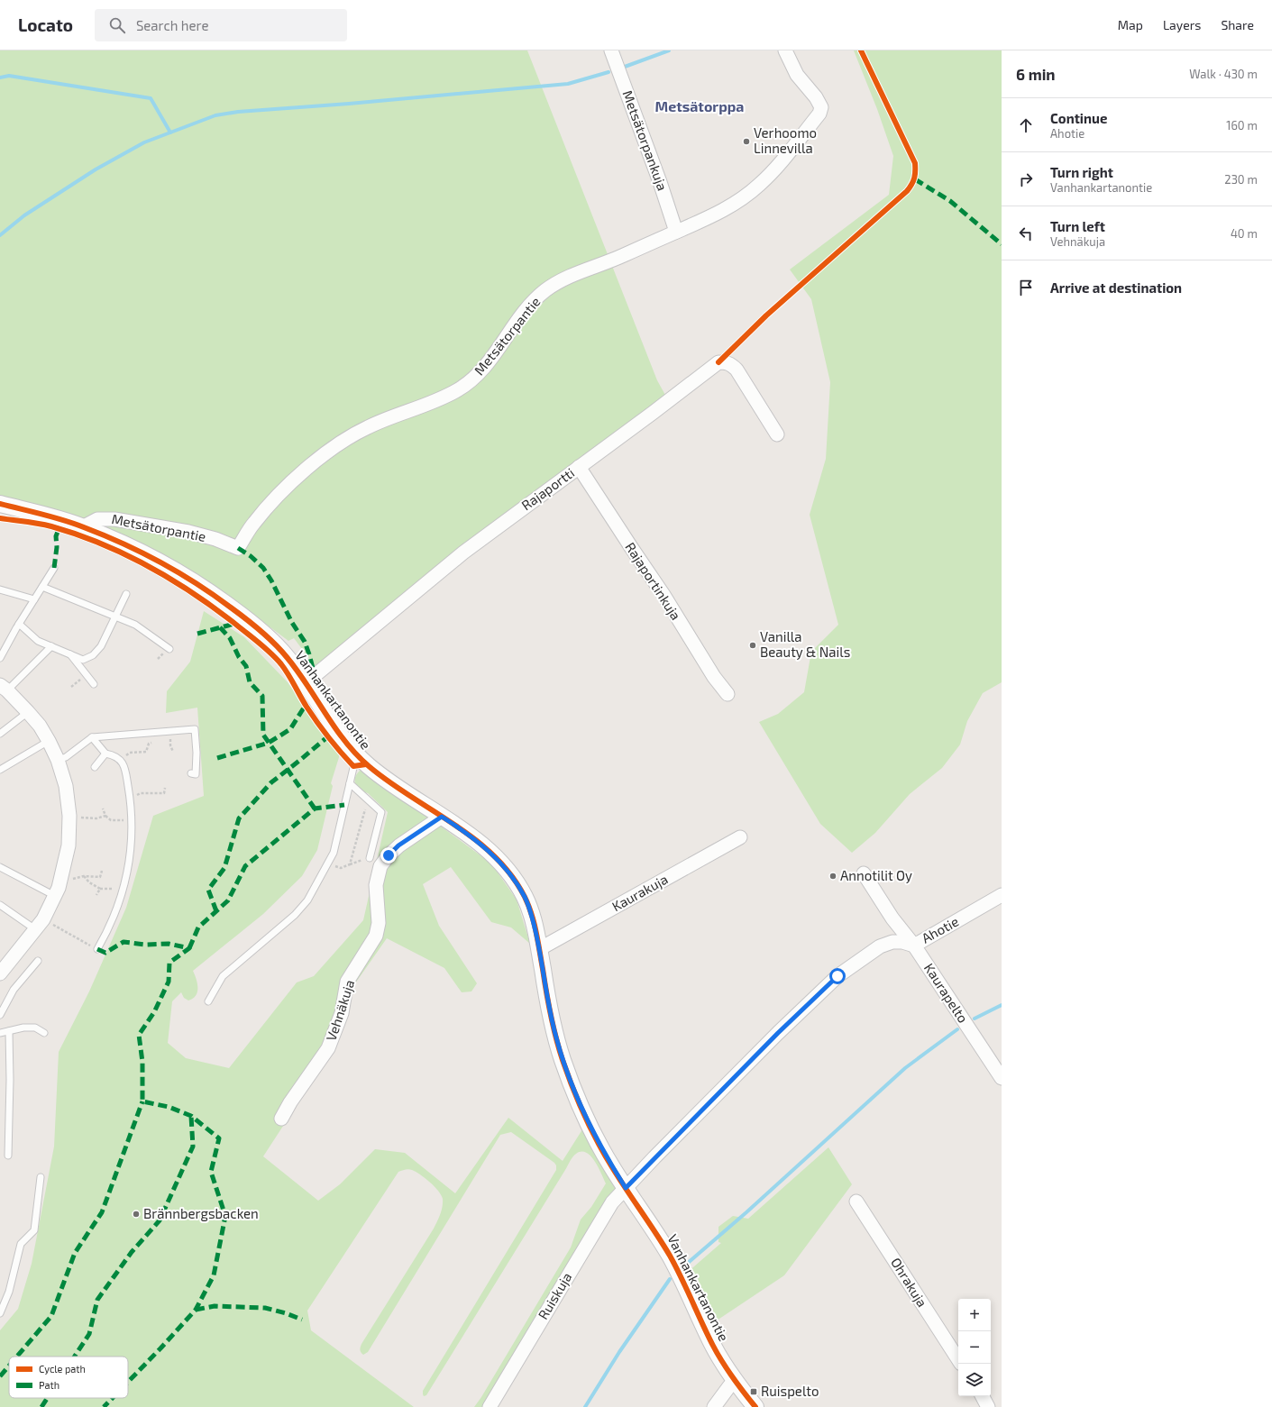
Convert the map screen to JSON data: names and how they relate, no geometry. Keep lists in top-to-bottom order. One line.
{"streets":{"street":["Metsätorpankuja","Metsätorpantie","Rajaportti","Rajaportinkuja","Vanhankartanontie","Kaurakuja","Ahotie","Kaurapelto","Vehnäkuja","Ohrakuja","Ruiskuja"]},"crossings":[["Metsätorpankuja","Metsätorpantie"],["Metsätorpantie","Vanhankartanontie"],["Rajaportti","Rajaportinkuja"],["Rajaportti","Vanhankartanontie"],["Vanhankartanontie","Kaurakuja"],["Vanhankartanontie","Ahotie"],["Vanhankartanontie","Vehnäkuja"],["Vanhankartanontie","Ruiskuja"],["Ahotie","Kaurapelto"],["Ahotie","Ruiskuja"]],"districts":["Metsätorppa"],"places":{"other":["Verhoomo Linnevilla","Vanilla Beauty & Nails","Annotilit Oy","Brännbergsbacken"],"transit":["Ruispelto"]},"legend":["Cycle path","Path"],"page":{"header":"Locato","search":"Search here","nav":["Map","Layers","Share"],"heading":["6 min","Walk · 430 m"],"list":[["Continue","Ahotie","160 m"],["Turn right","Vanhankartanontie","230 m"],["Turn left","Vehnäkuja","40 m"],"Arrive at destination"],"map_buttons":["+","−"]}}
